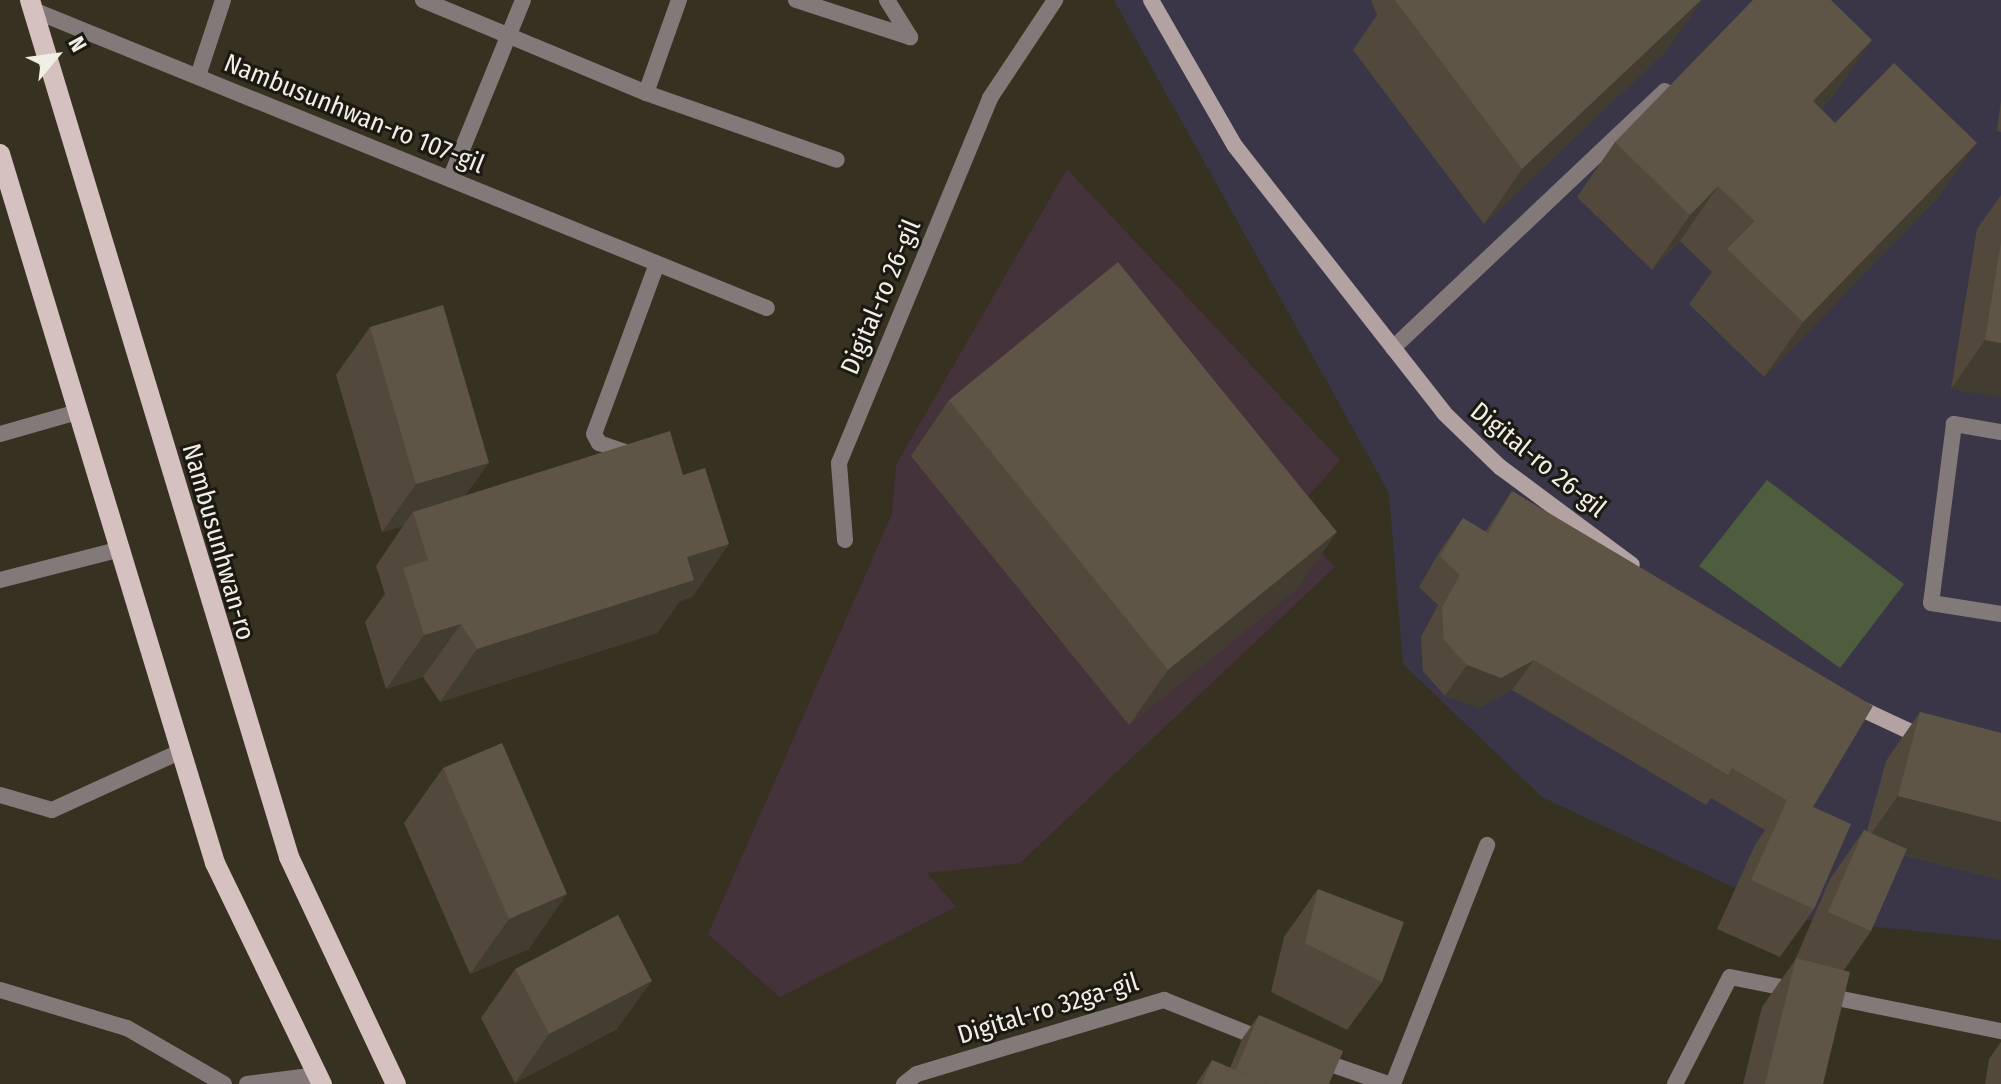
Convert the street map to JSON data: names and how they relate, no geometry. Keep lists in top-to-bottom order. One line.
{"streets":{"main road":["Nambusunhwan-ro"],"street":["Nambusunhwan-ro 107-gil","Digital-ro 26-gil","Digital-ro 32ga-gil"]},"crossings":[["Nambusunhwan-ro 107-gil","Nambusunhwan-ro"]],"north":"top right"}
